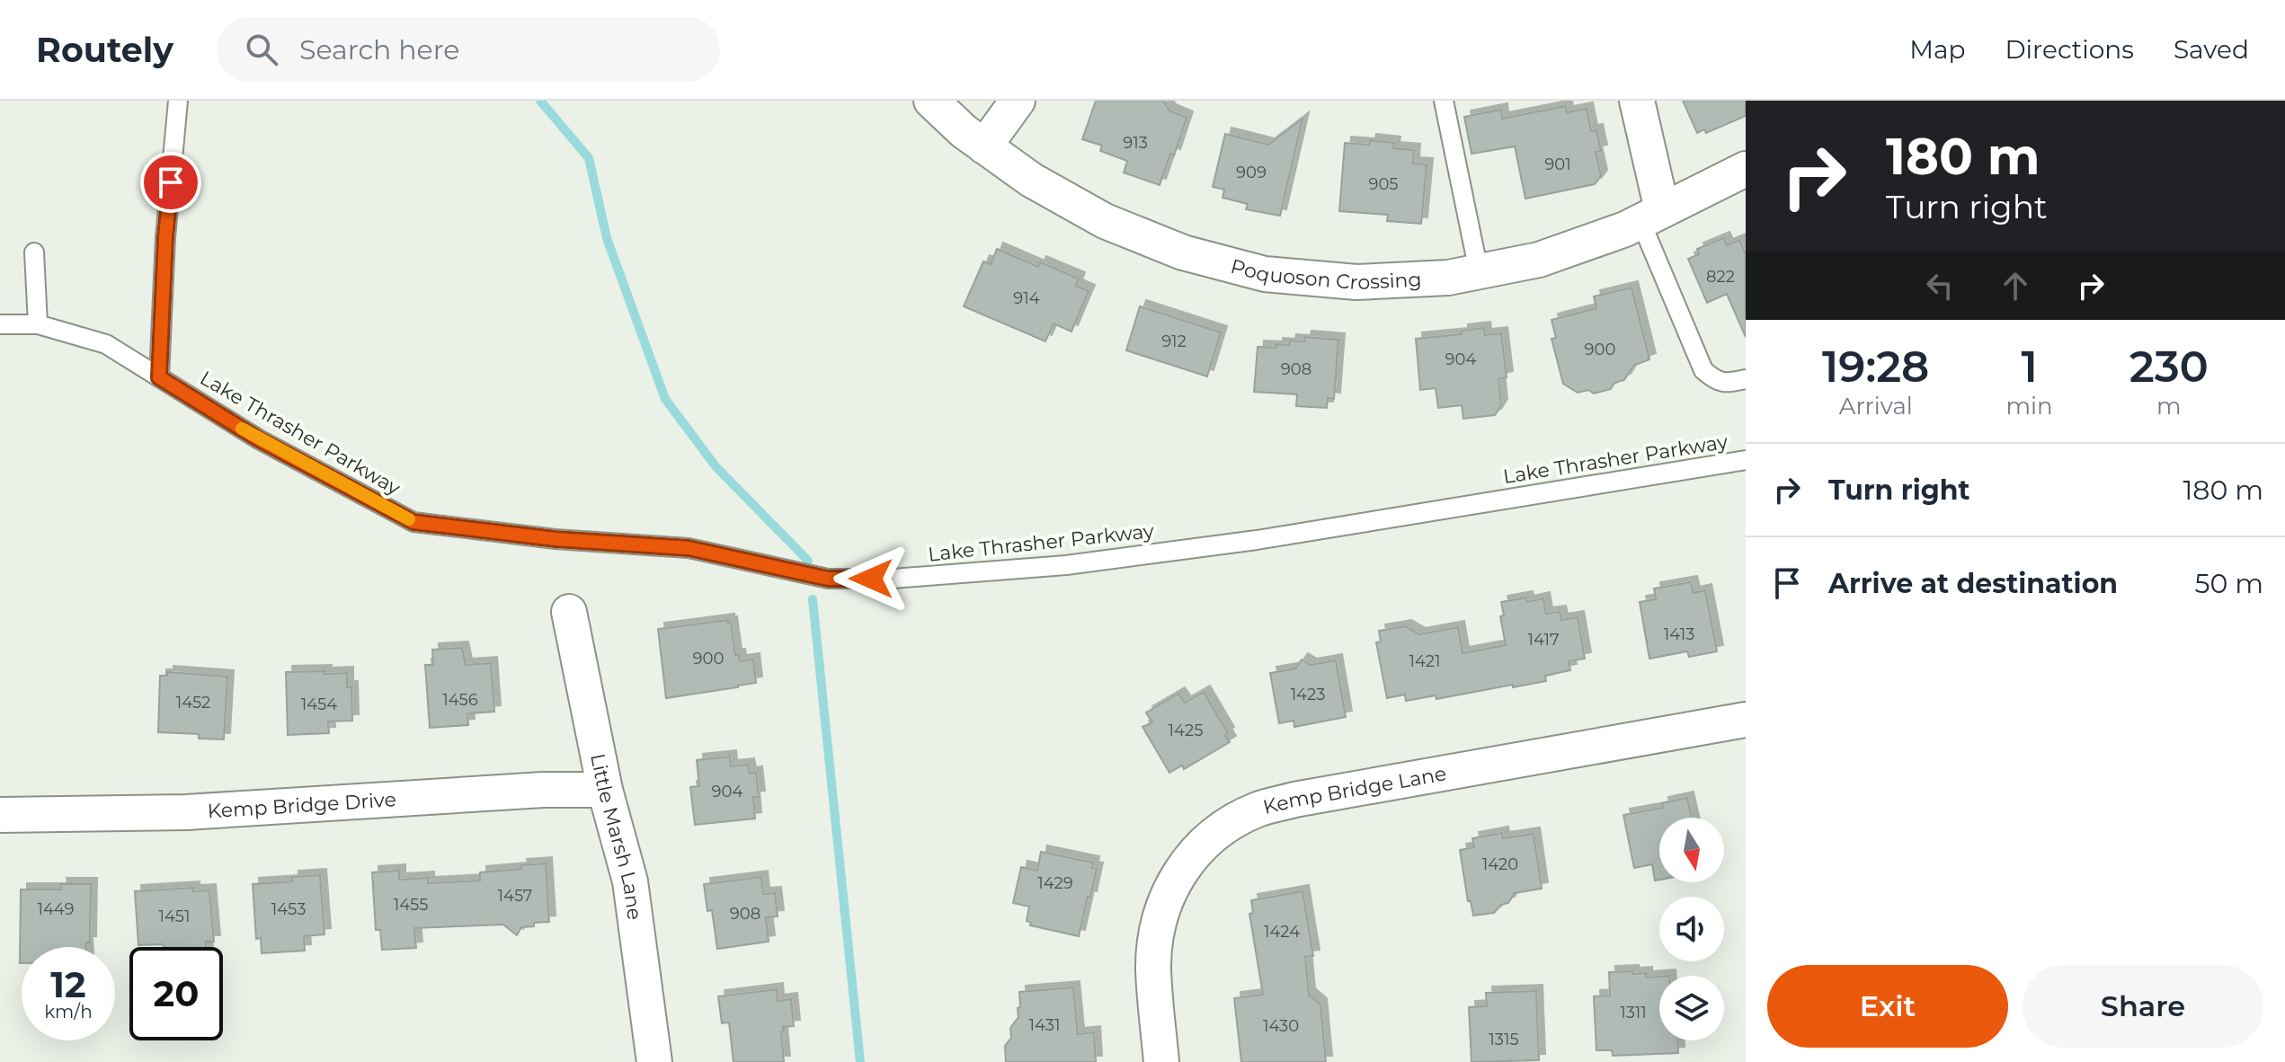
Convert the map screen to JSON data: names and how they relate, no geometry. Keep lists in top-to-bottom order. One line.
{"streets":{"street":["Poquoson Crossing","Kemp Bridge Lane","Kemp Bridge Drive","Little Marsh Lane"],"lane":["Lake Thrasher Parkway"]},"crossings":[["Kemp Bridge Drive","Little Marsh Lane"]],"house_numbers":["913","901","909","905","822","914","912","900","904","908","1413","1417","900","1421","1423","1456","1452","1454","1425","904","1420","1429","1457","1455","1449","1453","908","1451","1424","1311","1431","1430","1315"],"north":"bottom","page":{"header":"Routely","search":"Search here","nav":["Map","Directions","Saved"],"turn":["180 m","Turn right"],"eta":["19:28","Arrival","1","min","230","m"],"list":[{"name":"Turn right","value":"180 m"},{"name":"Arrive at destination","value":"50 m"}],"speed":"12 km/h","limit":"20","buttons":["Exit","Share"]}}
